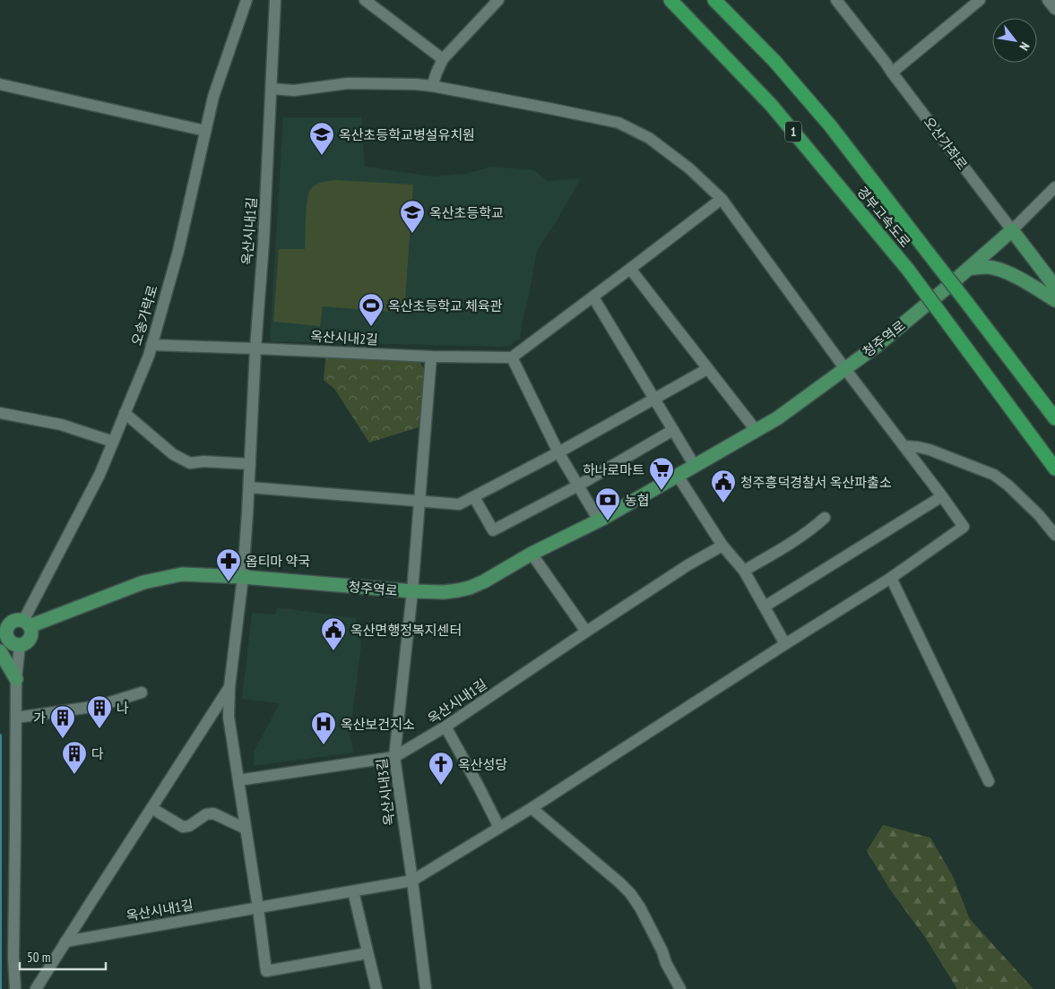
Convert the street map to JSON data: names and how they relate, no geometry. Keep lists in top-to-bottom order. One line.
{"streets":{"highway":["1","경부고속도로"],"main road":["오산가좌로","청주역로"],"street":["옥산시내1길","오송가락로","옥산시내2길","옥산시내3길"]},"crossings":[["오산가좌로","청주역로"],["옥산시내1길","옥산시내2길"],["옥산시내1길","청주역로"],["옥산시내1길","옥산시내3길"],["오송가락로","옥산시내2길"],["오송가락로","청주역로"],["청주역로","옥산시내3길"]],"places":{"school or university":["옥산초등학교병설유치원","옥산초등학교"],"sports":["옥산초등학교 체육관"],"supermarket":["하나로마트"],"public building":["청주흥덕경찰서 옥산파출소","옥산면행정복지센터"],"bank":["농협"],"pharmacy":["옵티마 약국"],"building":["나","가","다"],"hospital":["옥산보건지소"],"church":["옥산성당"]},"scale_bar":"50 m","north":"bottom right"}
